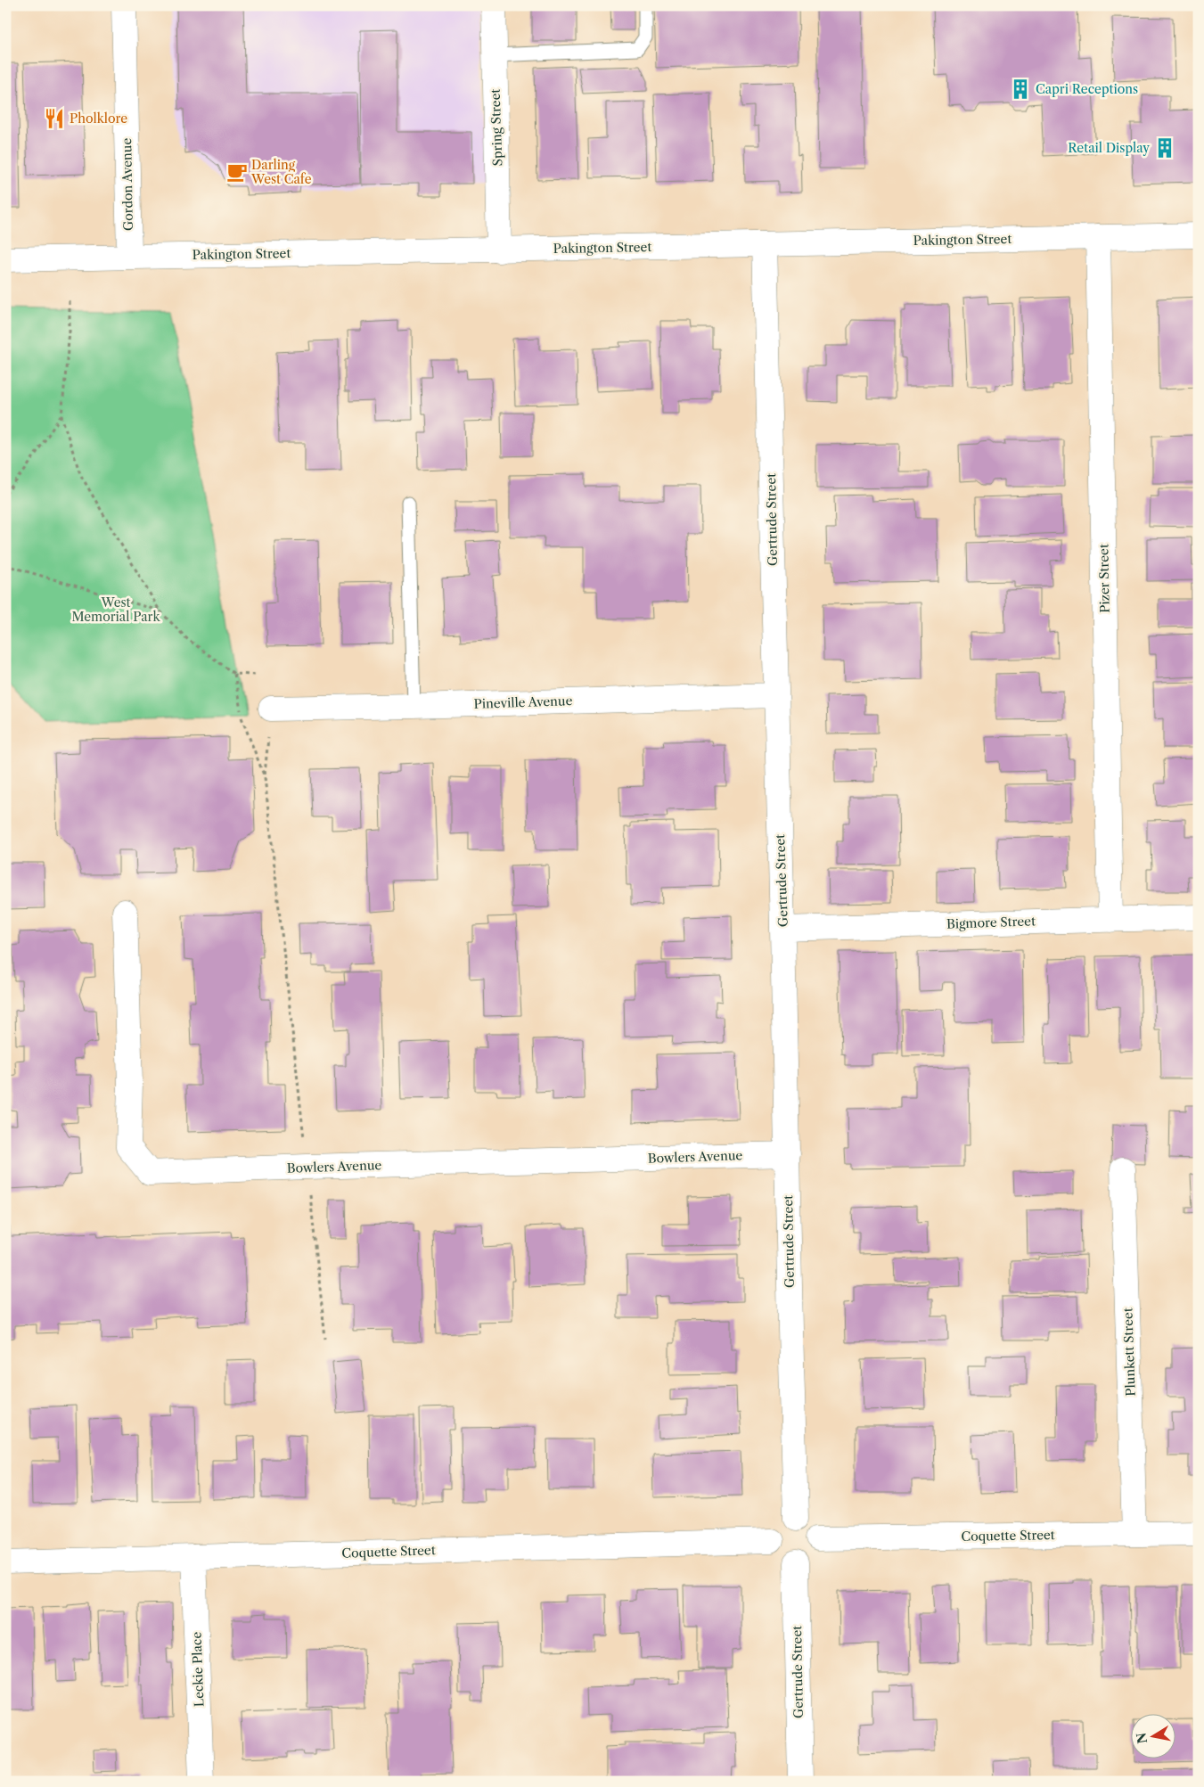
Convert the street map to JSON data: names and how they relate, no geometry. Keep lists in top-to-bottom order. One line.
{"streets":{"street":["Spring Street","Gordon Avenue","Pakington Street","Gertrude Street","Pizer Street","Pineville Avenue","Bigmore Street","Bowlers Avenue","Plunkett Street","Coquette Street","Leckie Place"]},"crossings":[["Spring Street","Pakington Street"],["Gordon Avenue","Pakington Street"],["Pakington Street","Gertrude Street"],["Pakington Street","Pizer Street"],["Gertrude Street","Pineville Avenue"],["Gertrude Street","Bigmore Street"],["Gertrude Street","Bowlers Avenue"],["Gertrude Street","Coquette Street"],["Pizer Street","Bigmore Street"],["Plunkett Street","Coquette Street"],["Coquette Street","Leckie Place"]],"parks":["West Memorial Park"],"places":{"building":["Capri Receptions","Retail Display"],"restaurant":["Pholklore"],"cafe":["Darling West Cafe"]},"north":"left"}
